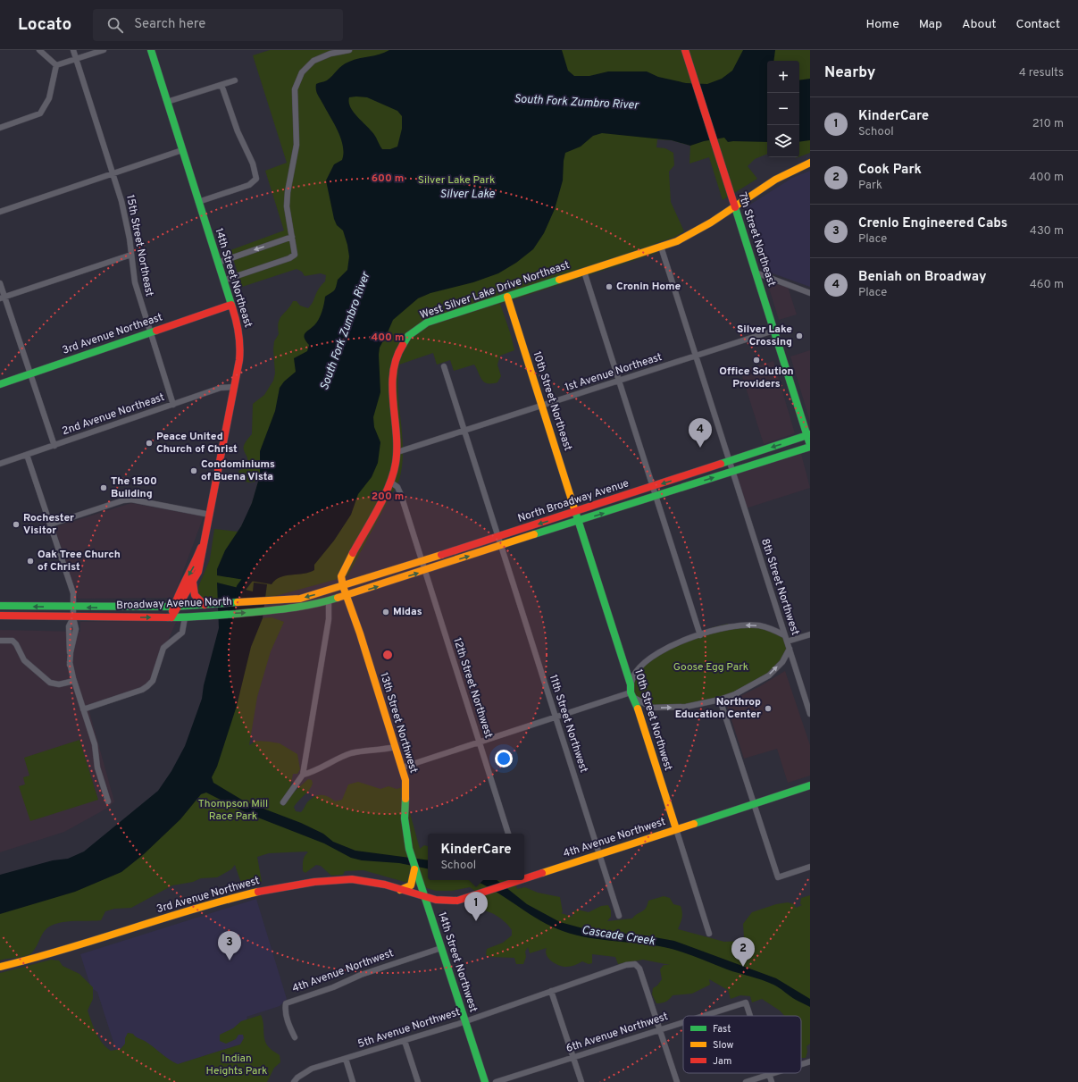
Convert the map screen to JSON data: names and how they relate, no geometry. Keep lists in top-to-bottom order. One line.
{"streets":{"main road":["7th Street Northeast","14th Street Northeast","West Silver Lake Drive Northeast","3rd Avenue Northeast","10th Street Northeast","North Broadway Avenue","Broadway Avenue North","10th Street Northwest","13th Street Northwest","4th Avenue Northwest","3rd Avenue Northwest","14th Street Northwest"],"street":["15th Street Northeast","1st Avenue Northeast","2nd Avenue Northeast","8th Street Northwest","12th Street Northwest","11th Street Northwest","5th Avenue Northwest","6th Avenue Northwest"]},"crossings":[["7th Street Northeast","West Silver Lake Drive Northeast"],["7th Street Northeast","1st Avenue Northeast"],["7th Street Northeast","North Broadway Avenue"],["15th Street Northeast","3rd Avenue Northeast"],["15th Street Northeast","2nd Avenue Northeast"],["14th Street Northeast","3rd Avenue Northeast"],["14th Street Northeast","2nd Avenue Northeast"],["14th Street Northeast","Broadway Avenue North"],["West Silver Lake Drive Northeast","1st Avenue Northeast"],["West Silver Lake Drive Northeast","10th Street Northeast"],["West Silver Lake Drive Northeast","North Broadway Avenue"],["West Silver Lake Drive Northeast","8th Street Northwest"],["West Silver Lake Drive Northeast","Broadway Avenue North"],["West Silver Lake Drive Northeast","12th Street Northwest"],["West Silver Lake Drive Northeast","13th Street Northwest"],["1st Avenue Northeast","10th Street Northeast"],["1st Avenue Northeast","8th Street Northwest"],["1st Avenue Northeast","11th Street Northwest"],["10th Street Northeast","North Broadway Avenue"],["10th Street Northeast","10th Street Northwest"],["North Broadway Avenue","8th Street Northwest"],["North Broadway Avenue","Broadway Avenue North"],["North Broadway Avenue","12th Street Northwest"],["North Broadway Avenue","10th Street Northwest"],["North Broadway Avenue","13th Street Northwest"],["North Broadway Avenue","11th Street Northwest"],["Broadway Avenue North","13th Street Northwest"],["10th Street Northwest","4th Avenue Northwest"],["13th Street Northwest","14th Street Northwest"],["11th Street Northwest","4th Avenue Northwest"],["4th Avenue Northwest","3rd Avenue Northwest"],["4th Avenue Northwest","14th Street Northwest"],["3rd Avenue Northwest","14th Street Northwest"],["14th Street Northwest","5th Avenue Northwest"],["5th Avenue Northwest","6th Avenue Northwest"]],"water":["South Fork Zumbro River","Silver Lake","Cascade Creek"],"parks":["Silver Lake Park","Goose Egg Park","Thompson Mill Race Park","Indian Heights Park"],"places":["Cronin Home","Silver Lake Crossing","Office Solution Providers","Peace United Church of Christ","Condominiums of Buena Vista","The 1500 Building","Rochester Visitor","Oak Tree Church of Christ","Midas","Northrop Education Center"],"legend":["Fast","Slow","Jam"],"page":{"header":"Locato","search":"Search here","nav":["Home","Map","About","Contact"],"heading":["Nearby","4 results"],"map_buttons":["+","−"],"list":[{"mark":"1","name":"KinderCare","note":"School","value":"210 m"},{"mark":"2","name":"Cook Park","note":"Park","value":"400 m"},{"mark":"3","name":"Crenlo Engineered Cabs","note":"Place","value":"430 m"},{"mark":"4","name":"Beniah on Broadway","note":"Place","value":"460 m"}],"pins":["4","1","3","2"],"popup":["KinderCare","School"]},"rings":["600 m","400 m","200 m"]}
